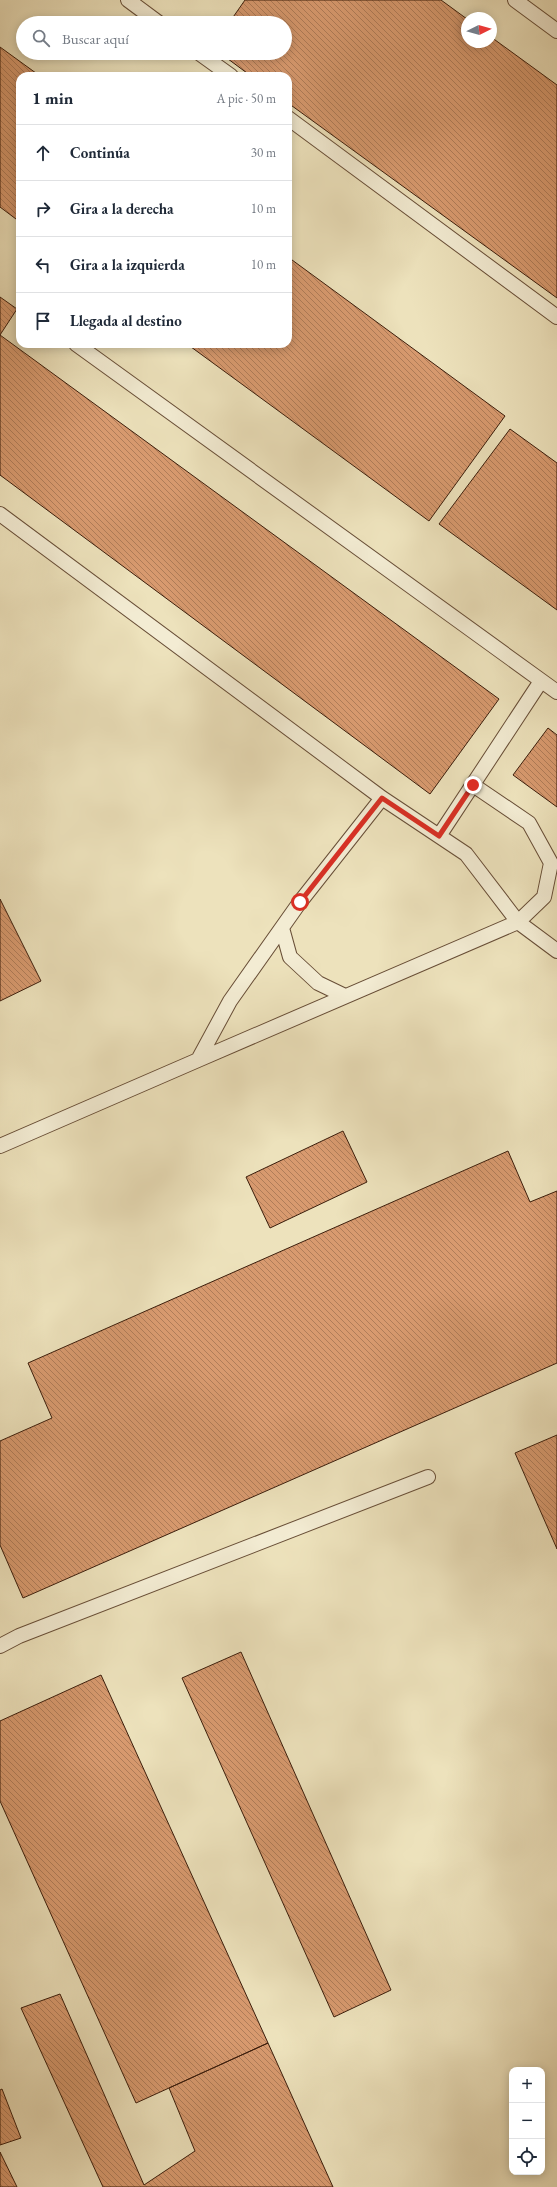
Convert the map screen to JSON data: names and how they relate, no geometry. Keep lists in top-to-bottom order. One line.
{"north":"right","page":{"search":"Buscar aquí","heading":["1 min","A pie · 50 m"],"list":[["Continúa","30 m"],["Gira a la derecha","10 m"],["Gira a la izquierda","10 m"],"Llegada al destino"],"map_buttons":["+","−"]}}
